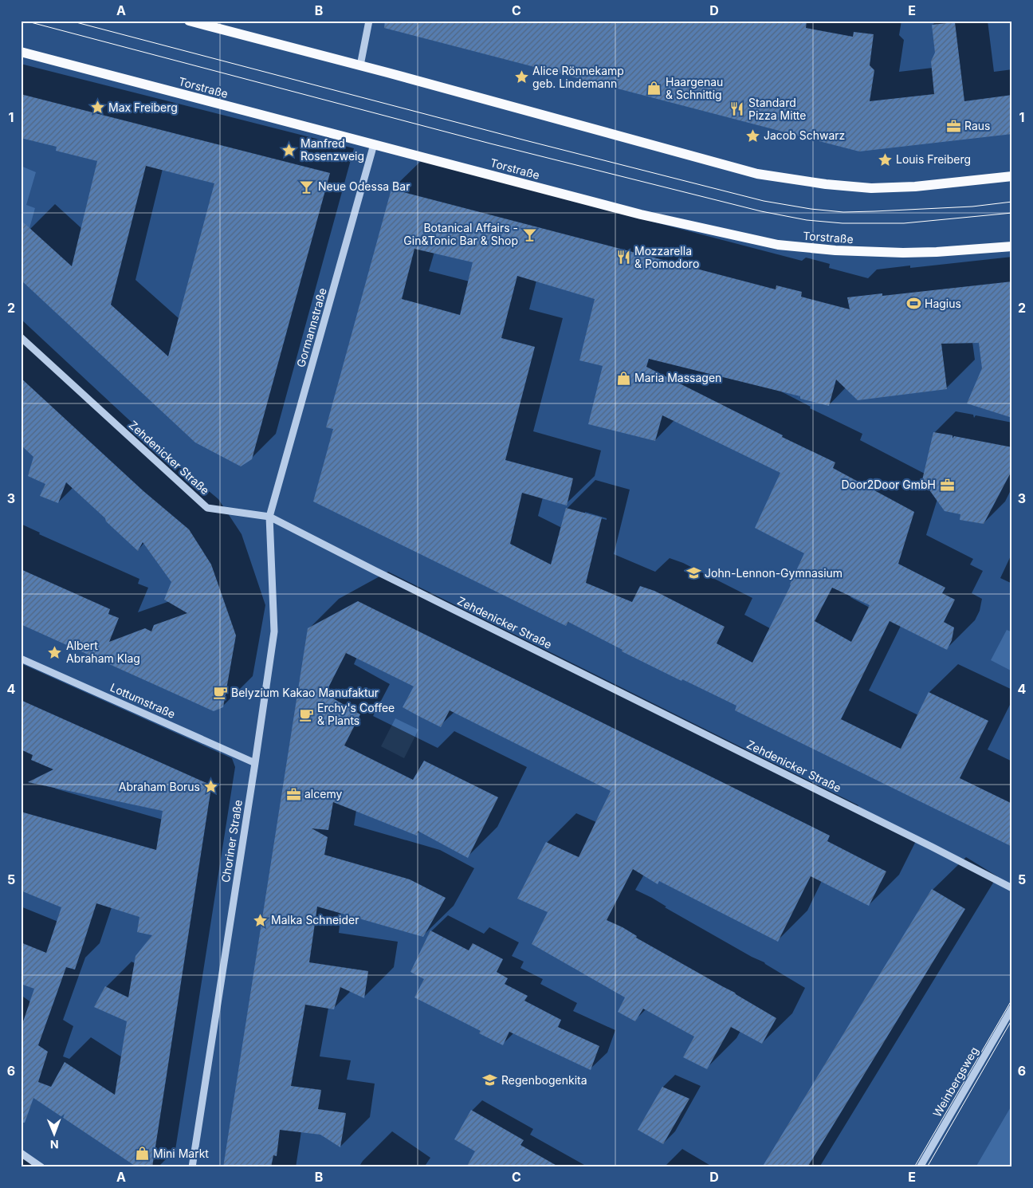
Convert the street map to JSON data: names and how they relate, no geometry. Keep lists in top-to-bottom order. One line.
{"streets":{"main road":["Torstraße"],"street":["Gormannstraße","Zehdenicker Straße","Lottumstraße","Choriner Straße","Weinbergsweg"]},"crossings":[["Torstraße","Gormannstraße"],["Gormannstraße","Zehdenicker Straße"],["Gormannstraße","Choriner Straße"],["Zehdenicker Straße","Choriner Straße"],["Lottumstraße","Choriner Straße"]],"places":{"place":["Alice Rönnekamp geb. Lindemann","Max Freiberg","Jacob Schwarz","Manfred Rosenzweig","Louis Freiberg","Albert Abraham Klag","Abraham Borus","Malka Schneider"],"shop":["Haargenau & Schnittig","Maria Massagen","Mini Markt"],"restaurant":["Standard Pizza Mitte","Mozzarella & Pomodoro"],"office":["Raus","Door2Door GmbH","alcemy"],"bar":["Neue Odessa Bar","Botanical Affairs - Gin&Tonic Bar & Shop"],"sports":["Hagius"],"school or university":["John-Lennon-Gymnasium","Regenbogenkita"],"cafe":["Belyzium Kakao Manufaktur","Erchy's Coffee & Plants"]},"north":"bottom","grid":{"columns":["A","B","C","D","E"],"rows":["1","2","3","4","5","6"]}}
